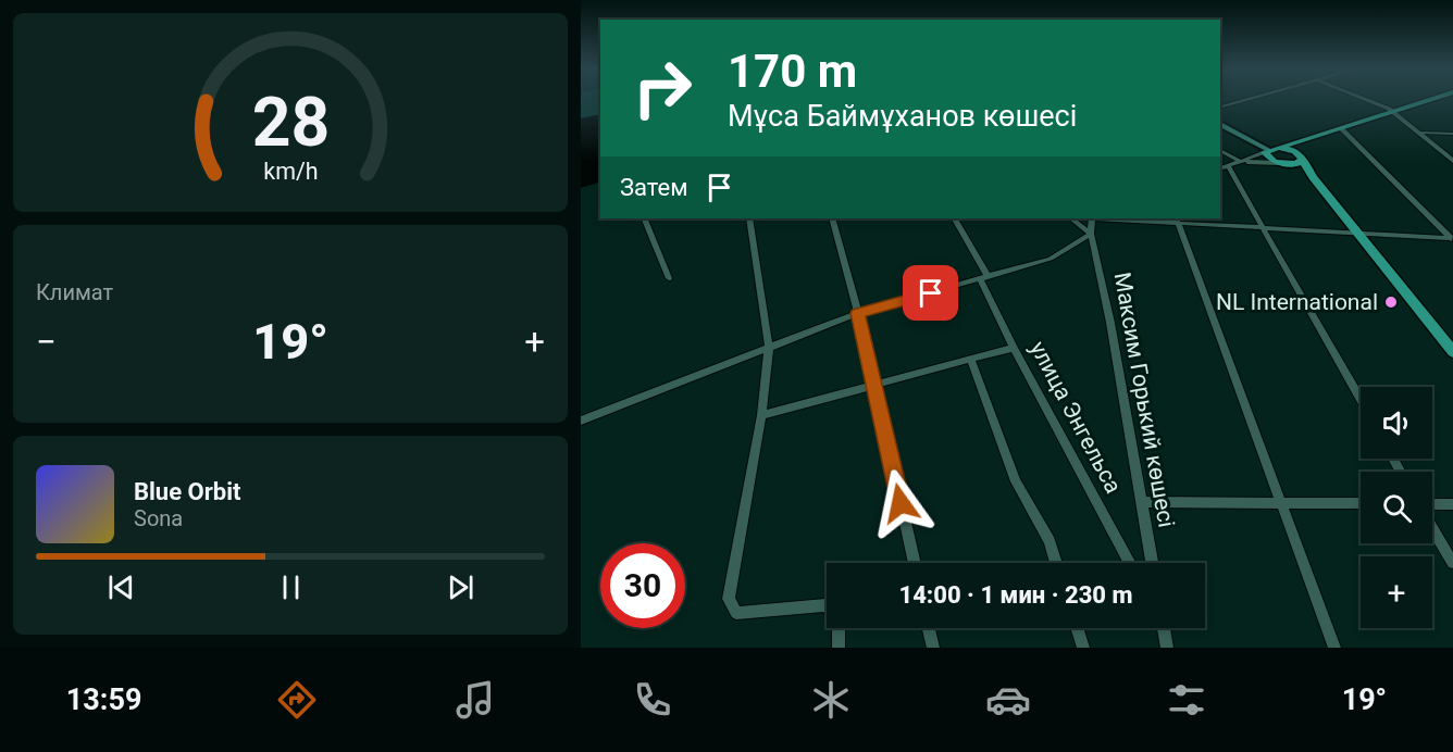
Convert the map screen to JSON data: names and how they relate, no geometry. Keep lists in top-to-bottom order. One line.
{"streets":{"street":["Максим Горький көшесі","улица Энгельса"]},"places":["NL International"],"page":{"turn":["170 m","Мұса Баймұханов көшесі"],"then":"Затем","tile":"Климат","heat":["−","19°","+"],"map_buttons":"+","song":["Blue Orbit","Sona"],"limit":"30","trip":"14:00 · 1 мин · 230 m","tabs":["13:59","19°"],"gauge":["28","km/h"]}}
